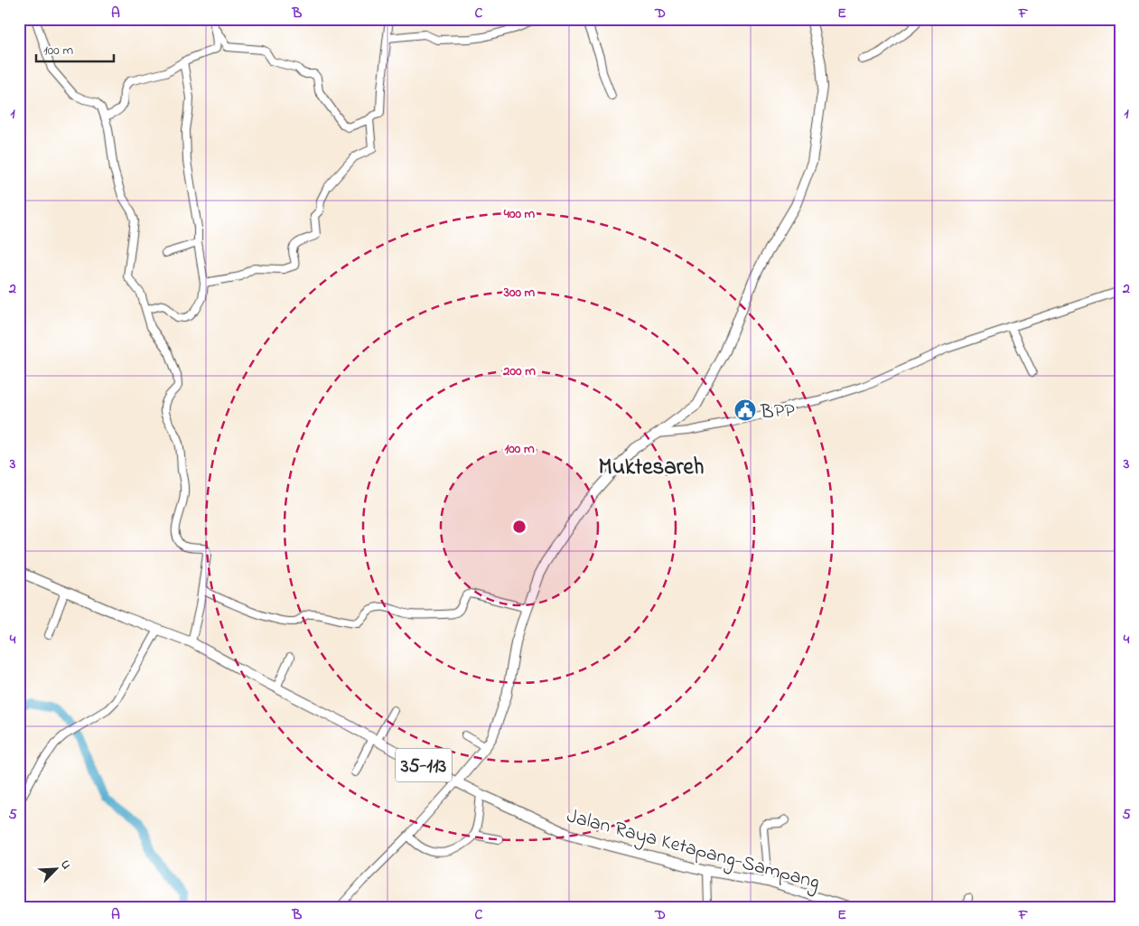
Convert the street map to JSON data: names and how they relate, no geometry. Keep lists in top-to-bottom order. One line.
{"streets":{"main road":["35-113","Jalan Raya Ketapang-Sampang"]},"districts":["Muktesareh"],"places":{"public building":["BPP"]},"scale_bar":"100 m","north":"top right","grid":{"columns":["A","B","C","D","E","F"],"rows":["1","2","3","4","5"]},"rings":["400 m","300 m","200 m","100 m"]}
